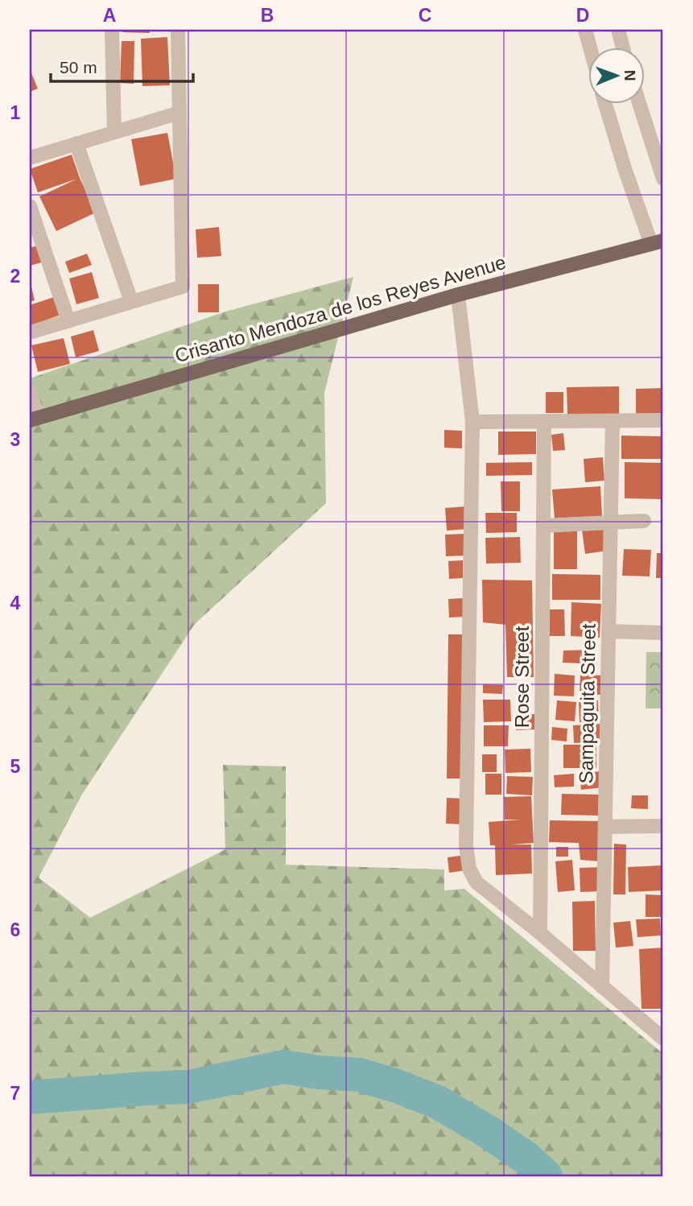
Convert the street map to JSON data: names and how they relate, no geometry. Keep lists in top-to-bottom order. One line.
{"streets":{"main road":["Crisanto Mendoza de los Reyes Avenue"],"street":["Rose Street","Sampaguita Street"]},"scale_bar":"50 m","north":"right","grid":{"columns":["A","B","C","D"],"rows":["1","2","3","4","5","6","7"]}}
